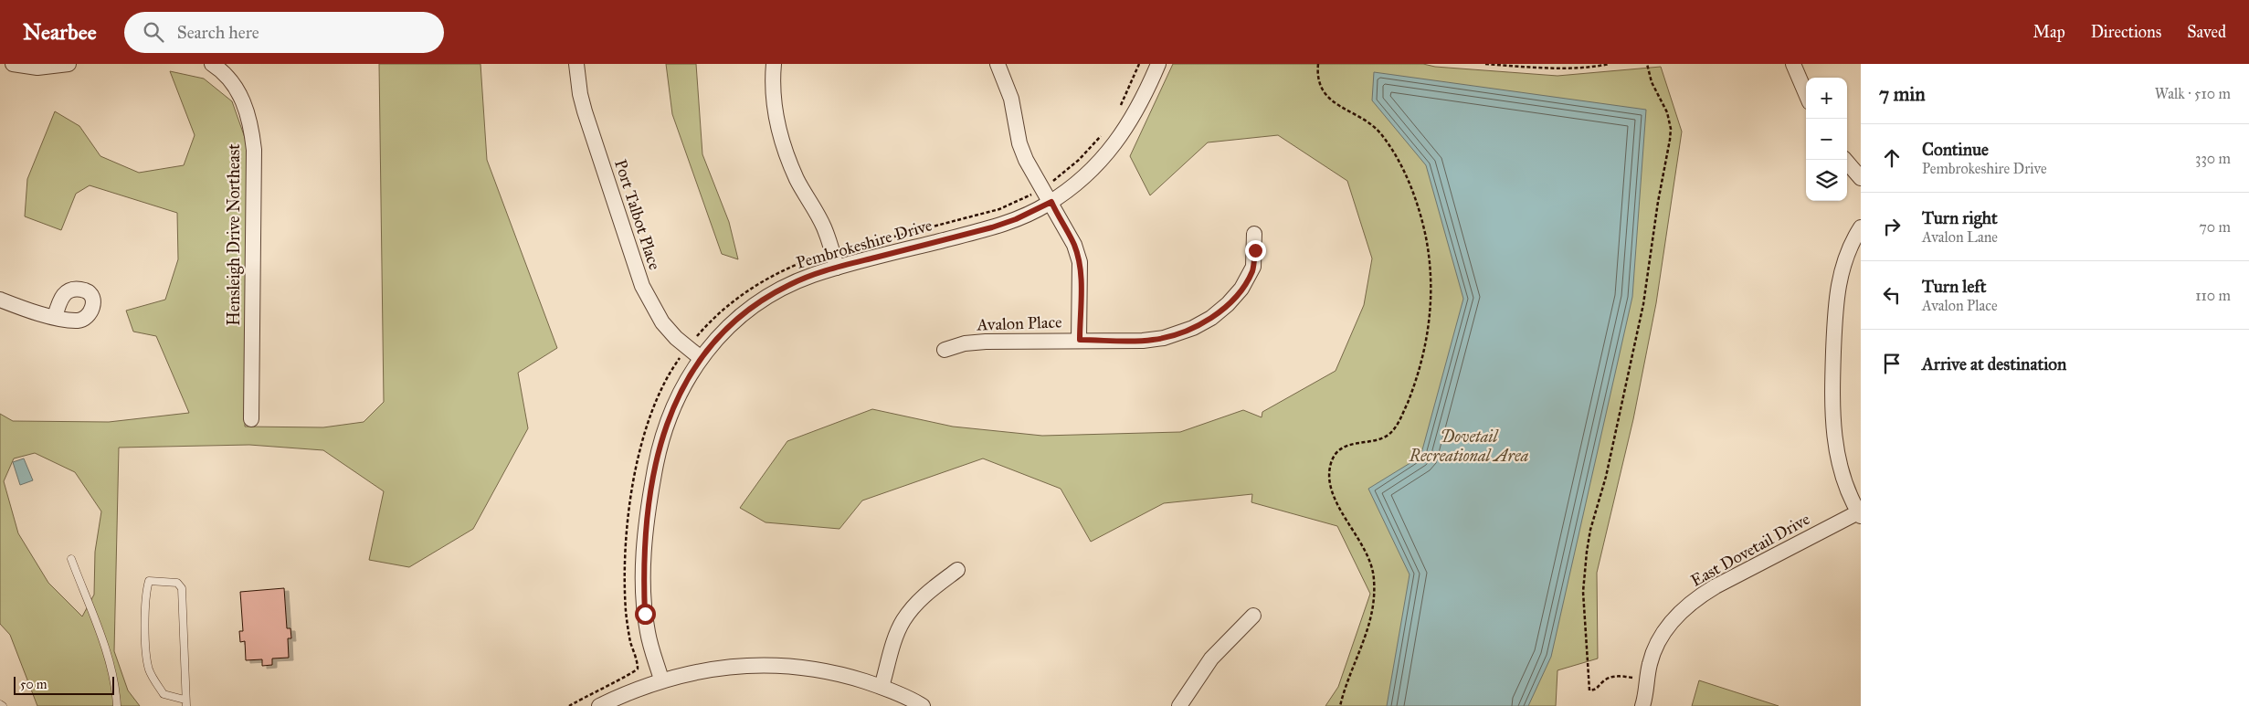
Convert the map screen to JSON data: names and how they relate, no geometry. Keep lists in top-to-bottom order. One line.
{"streets":{"street":["Port Talbot Place","Hensleigh Drive Northeast","Pembrokeshire Drive","Avalon Place","East Dovetail Drive"]},"crossings":[["Port Talbot Place","Pembrokeshire Drive"]],"parks":["Dovetail Recreational Area"],"scale_bar":"50 m","page":{"header":"Nearbee","search":"Search here","nav":["Map","Directions","Saved"],"heading":["7 min","Walk · 510 m"],"map_buttons":["+","−"],"list":[["Continue","Pembrokeshire Drive","330 m"],["Turn right","Avalon Lane","70 m"],["Turn left","Avalon Place","110 m"],"Arrive at destination"],"scale":"50 m"}}
